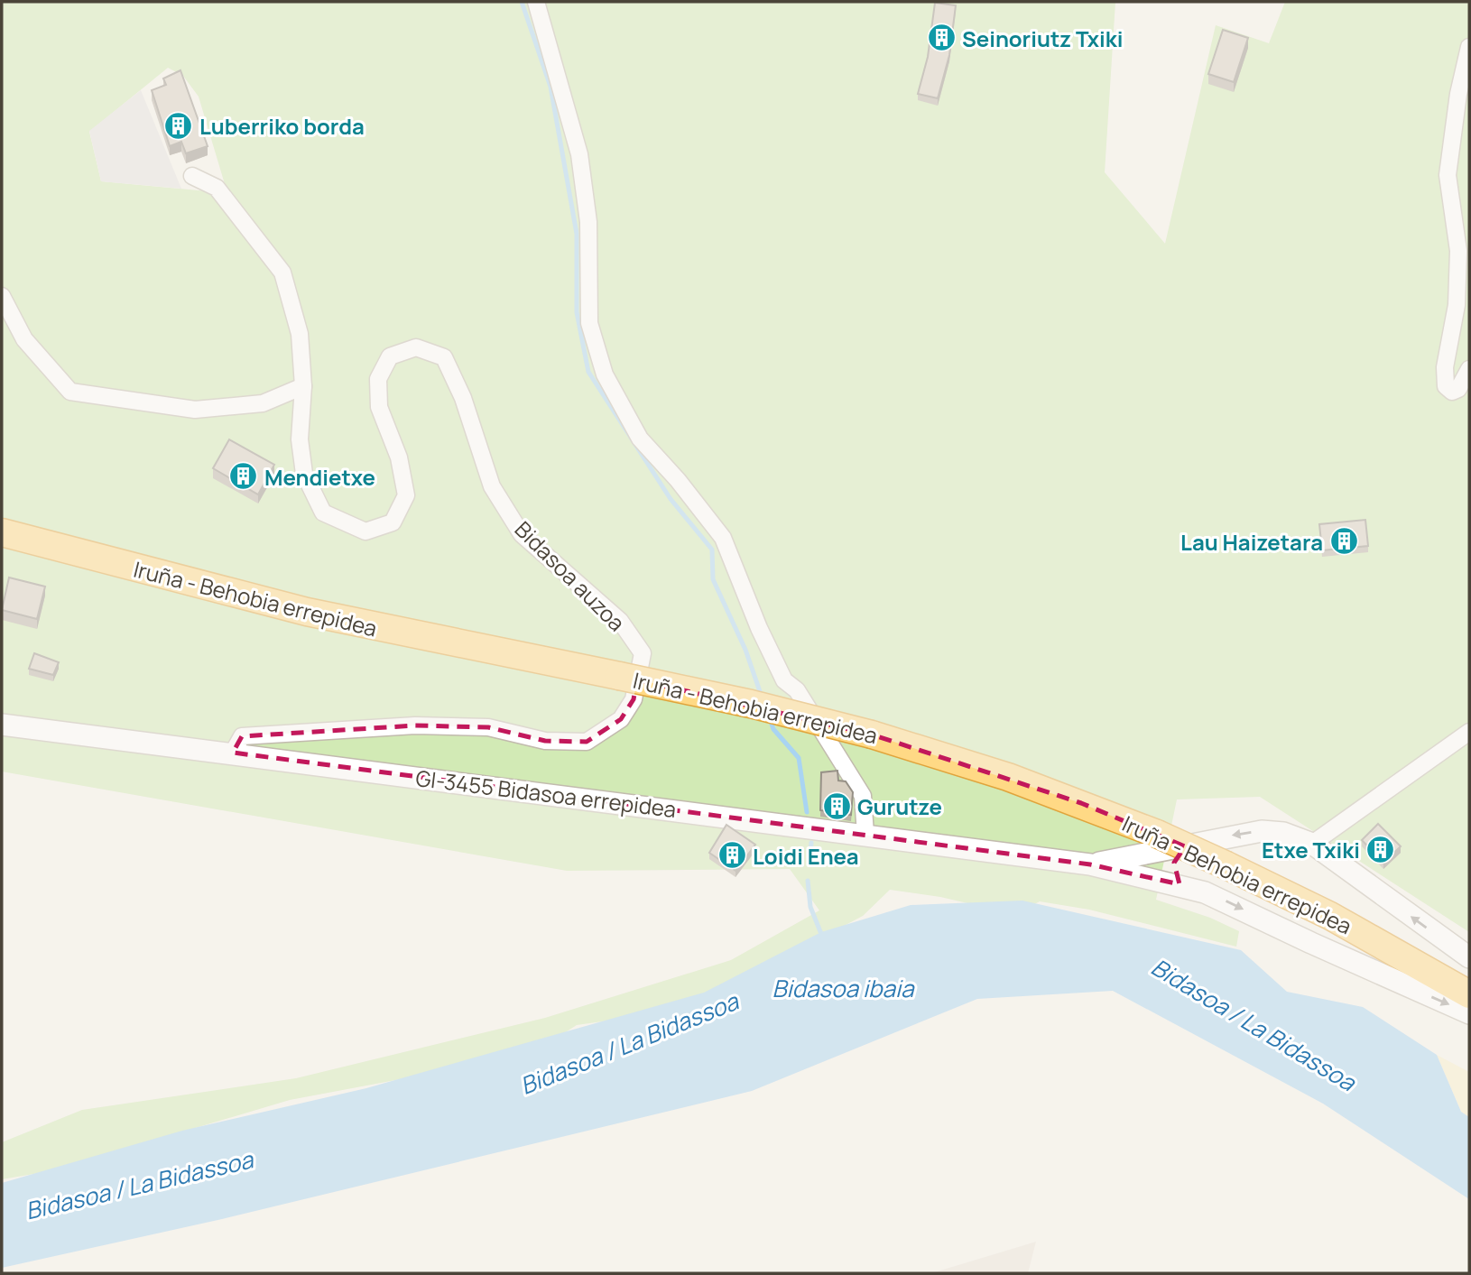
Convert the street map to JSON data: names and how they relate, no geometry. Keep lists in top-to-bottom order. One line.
{"streets":{"highway":["Iruña - Behobia errepidea"],"street":["Bidasoa auzoa","GI-3455 Bidasoa errepidea"]},"crossings":[["Bidasoa auzoa","GI-3455 Bidasoa errepidea"]],"water":["Bidasoa ibaia","Bidasoa / La Bidassoa"],"places":{"building":["Seinoriutz Txiki","Luberriko borda","Mendietxe","Lau Haizetara","Gurutze","Etxe Txiki","Loidi Enea"]}}
